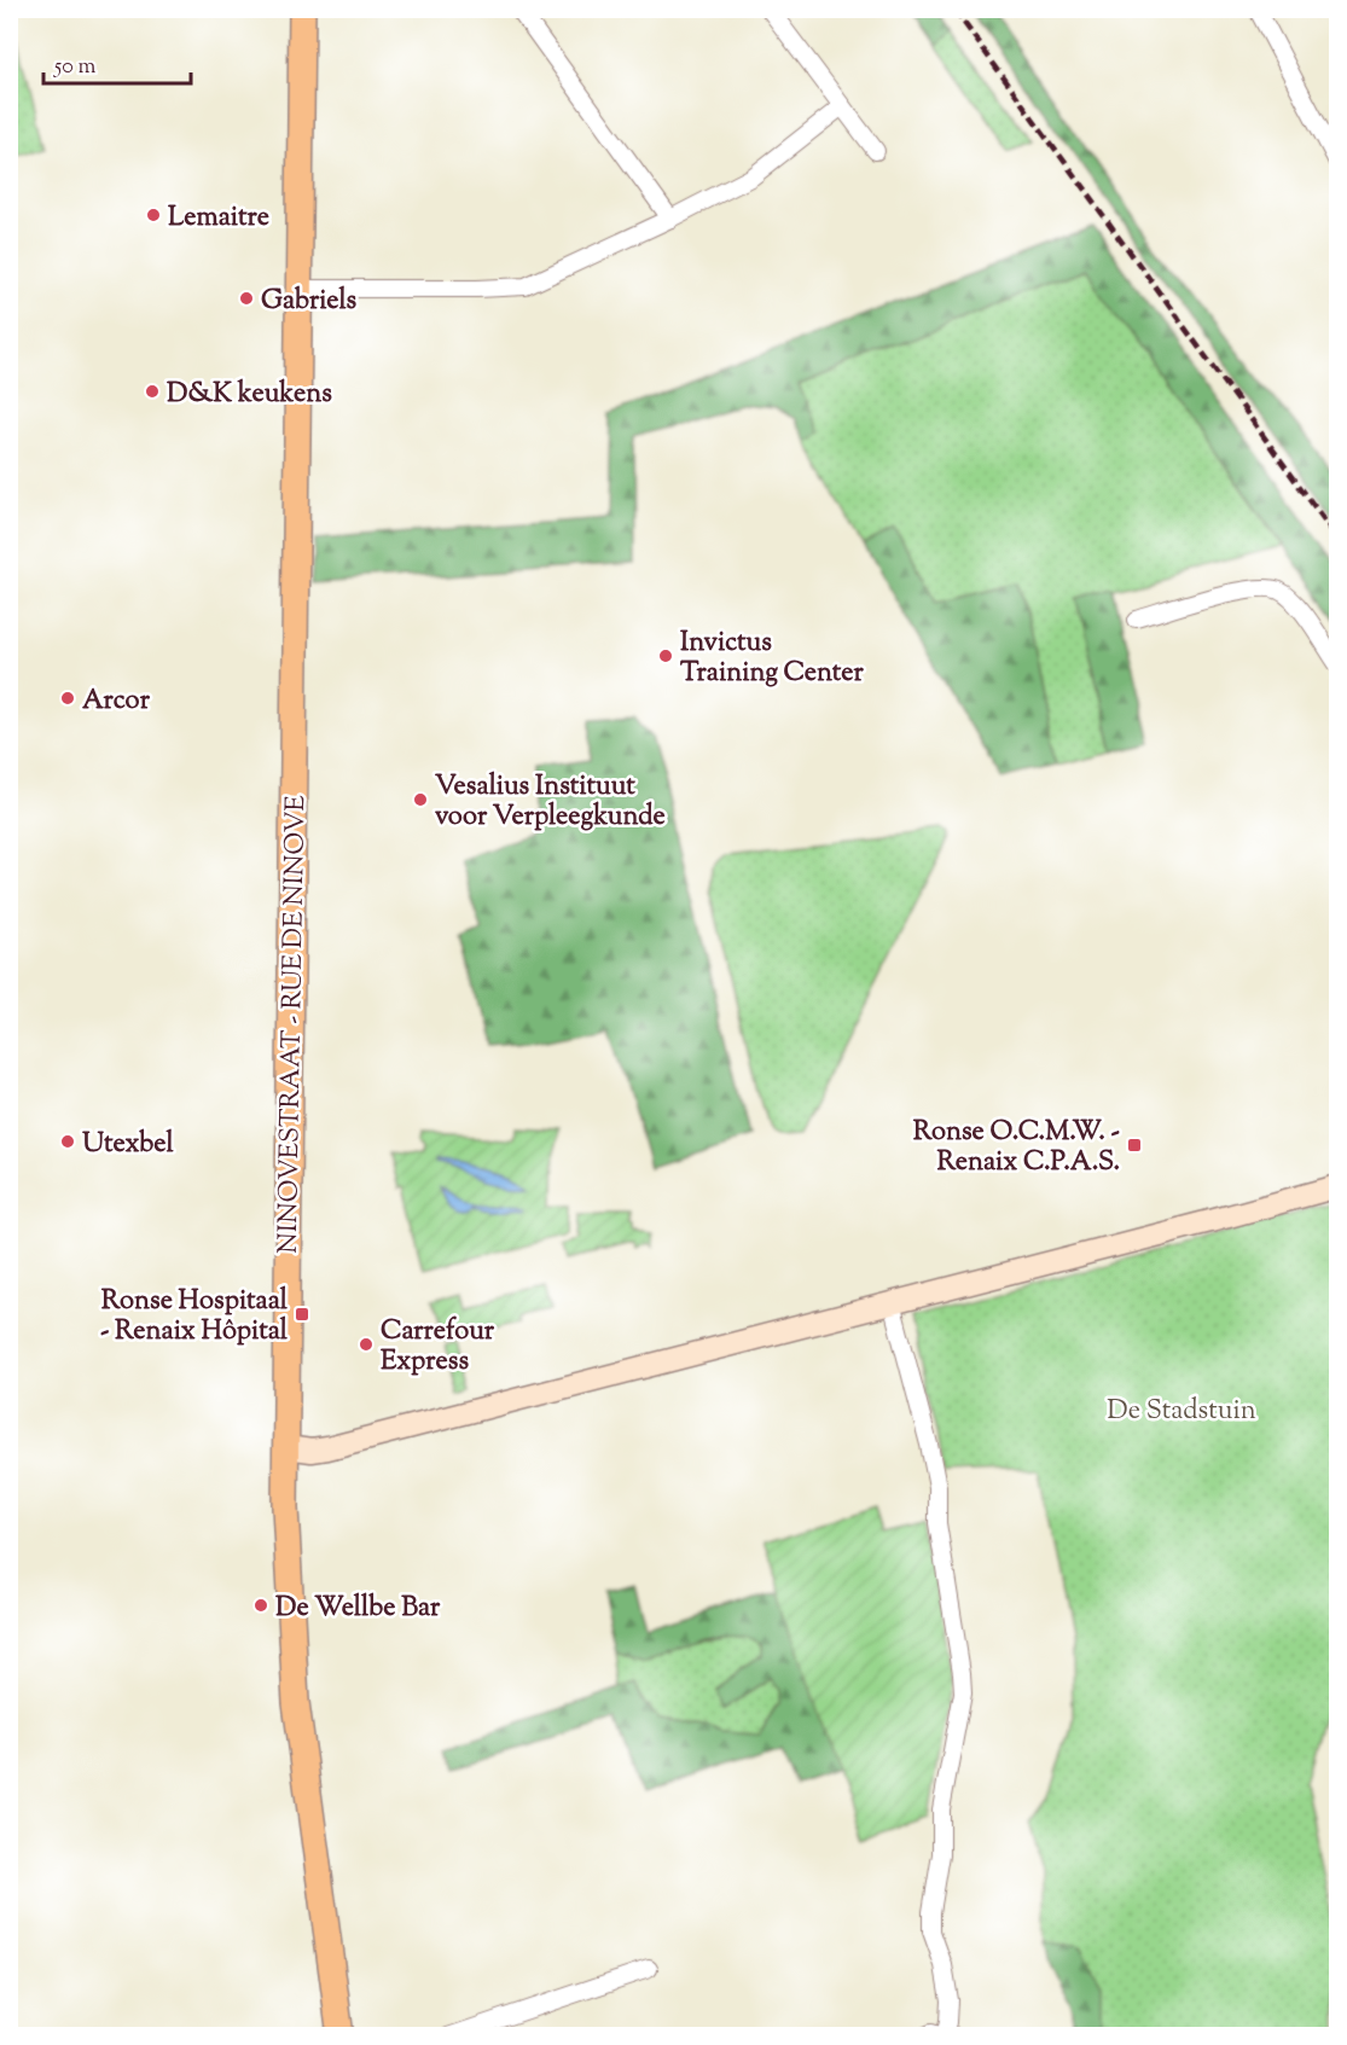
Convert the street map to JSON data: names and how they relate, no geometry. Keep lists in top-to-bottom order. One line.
{"streets":{"main road":["NINOVESTRAAT - RUE DE NINOVE"]},"parks":["De Stadstuin"],"places":{"other":["Lemaitre","Gabriels","D&K keukens","Invictus Training Center","Arcor","Vesalius Instituut voor Verpleegkunde","Utexbel","Carrefour Express","De Wellbe Bar"],"transit":["Ronse O.C.M.W. - Renaix C.P.A.S.","Ronse Hospitaal - Renaix Hôpital"]},"scale_bar":"50 m"}
